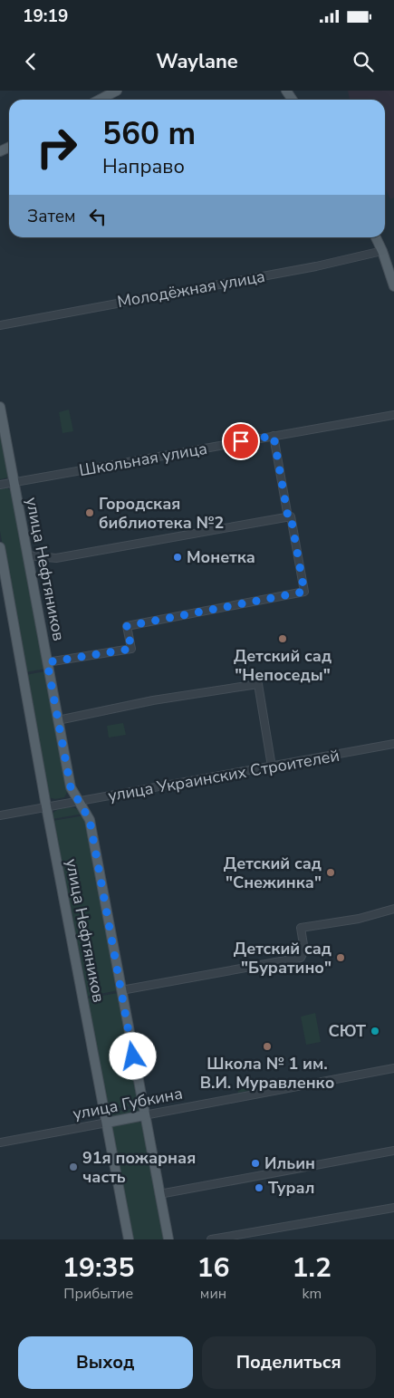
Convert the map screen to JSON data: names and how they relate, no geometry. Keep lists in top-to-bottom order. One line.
{"streets":{"main road":["улица Нефтяников","улица Губкина"],"street":["Молодёжная улица","Школьная улица","улица Украинских Строителей"]},"crossings":[["Школьная улица","улица Нефтяников"],["улица Нефтяников","улица Украинских Строителей"],["улица Нефтяников","улица Губкина"]],"places":["Городская библиотека №2","Монетка","Детский сад \"Непоседы\"","Детский сад \"Снежинка\"","Детский сад \"Буратино\"","СЮТ","Школа № 1 им. В.И. Муравленко","Ильин","91я пожарная часть","Турал"],"page":{"status":"19:19","header":"Waylane","turn":["560 m","Направо"],"then":"Затем","eta":["19:35","Прибытие","16","мин","1.2","km"],"buttons":["Выход","Поделиться"]}}
